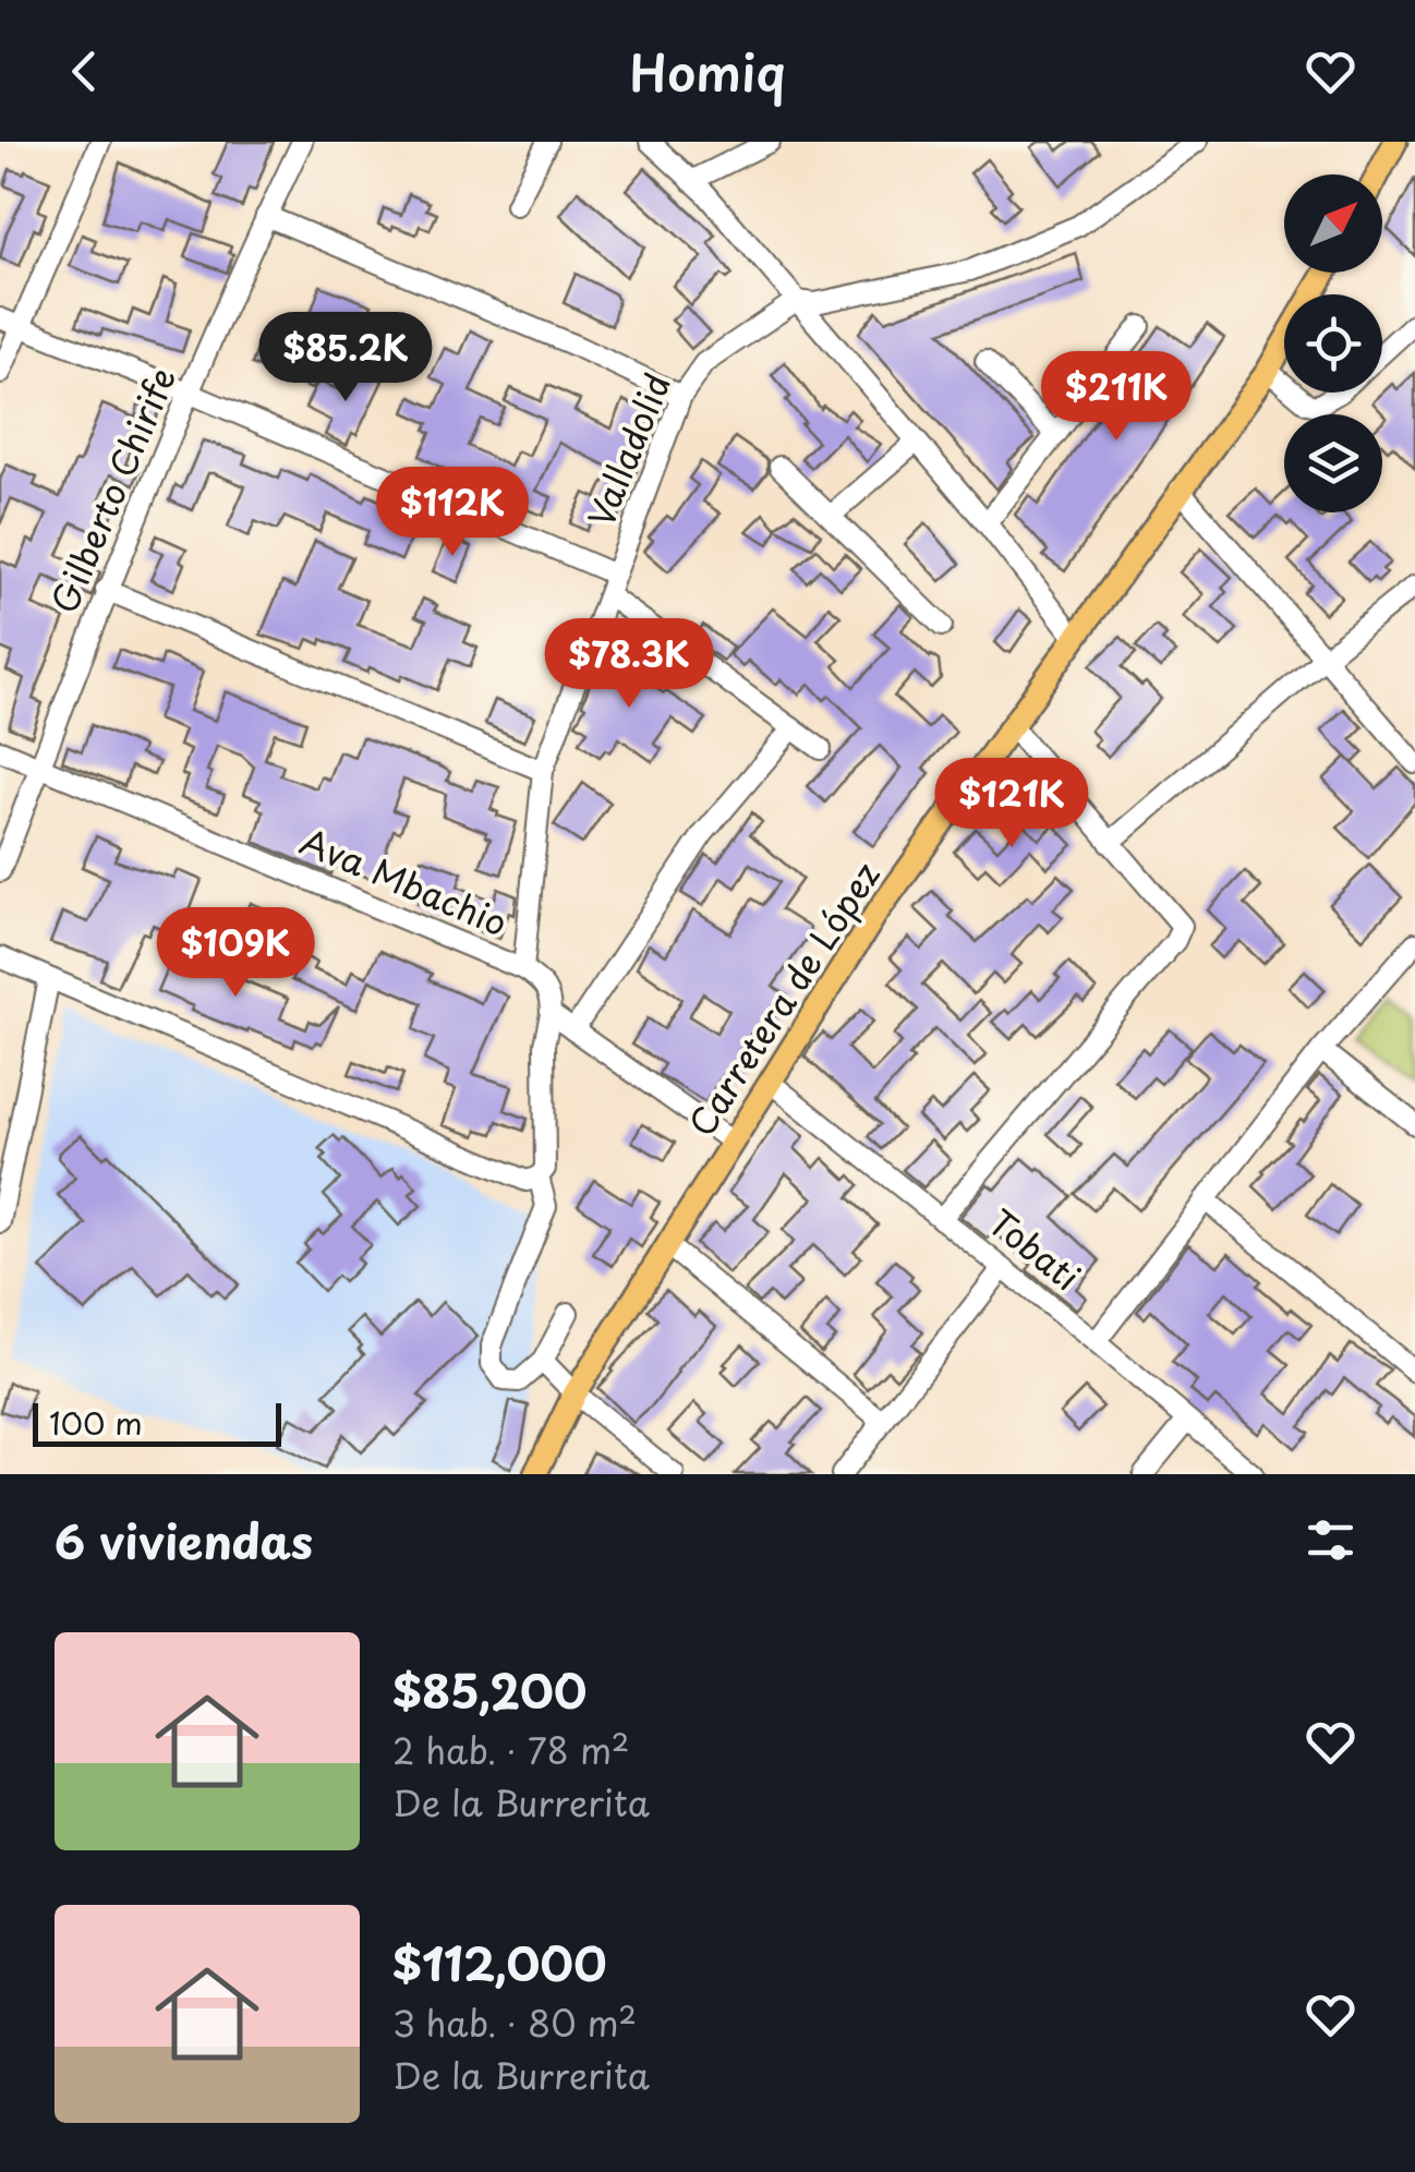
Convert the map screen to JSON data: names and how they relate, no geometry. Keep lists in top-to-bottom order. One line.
{"streets":{"main road":["Carretera de López"],"street":["Valladolid","Gilberto Chirife","Ava Mbachio","Tobati"]},"crossings":[["Valladolid","Ava Mbachio"],["Gilberto Chirife","Ava Mbachio"],["Ava Mbachio","Carretera de López"],["Carretera de López","Tobati"]],"scale_bar":"100 m","north":"top right","page":{"header":"Homiq","price":["$85.2K","$211K","$112K","$78.3K","$121K","$109K"],"scale":"100 m","heading":"6 viviendas","list":[{"name":"$85,200","note":"2 hab. · 78 m² · De la Burrerita"},{"name":"$112,000","note":"3 hab. · 80 m² · De la Burrerita"}]}}
